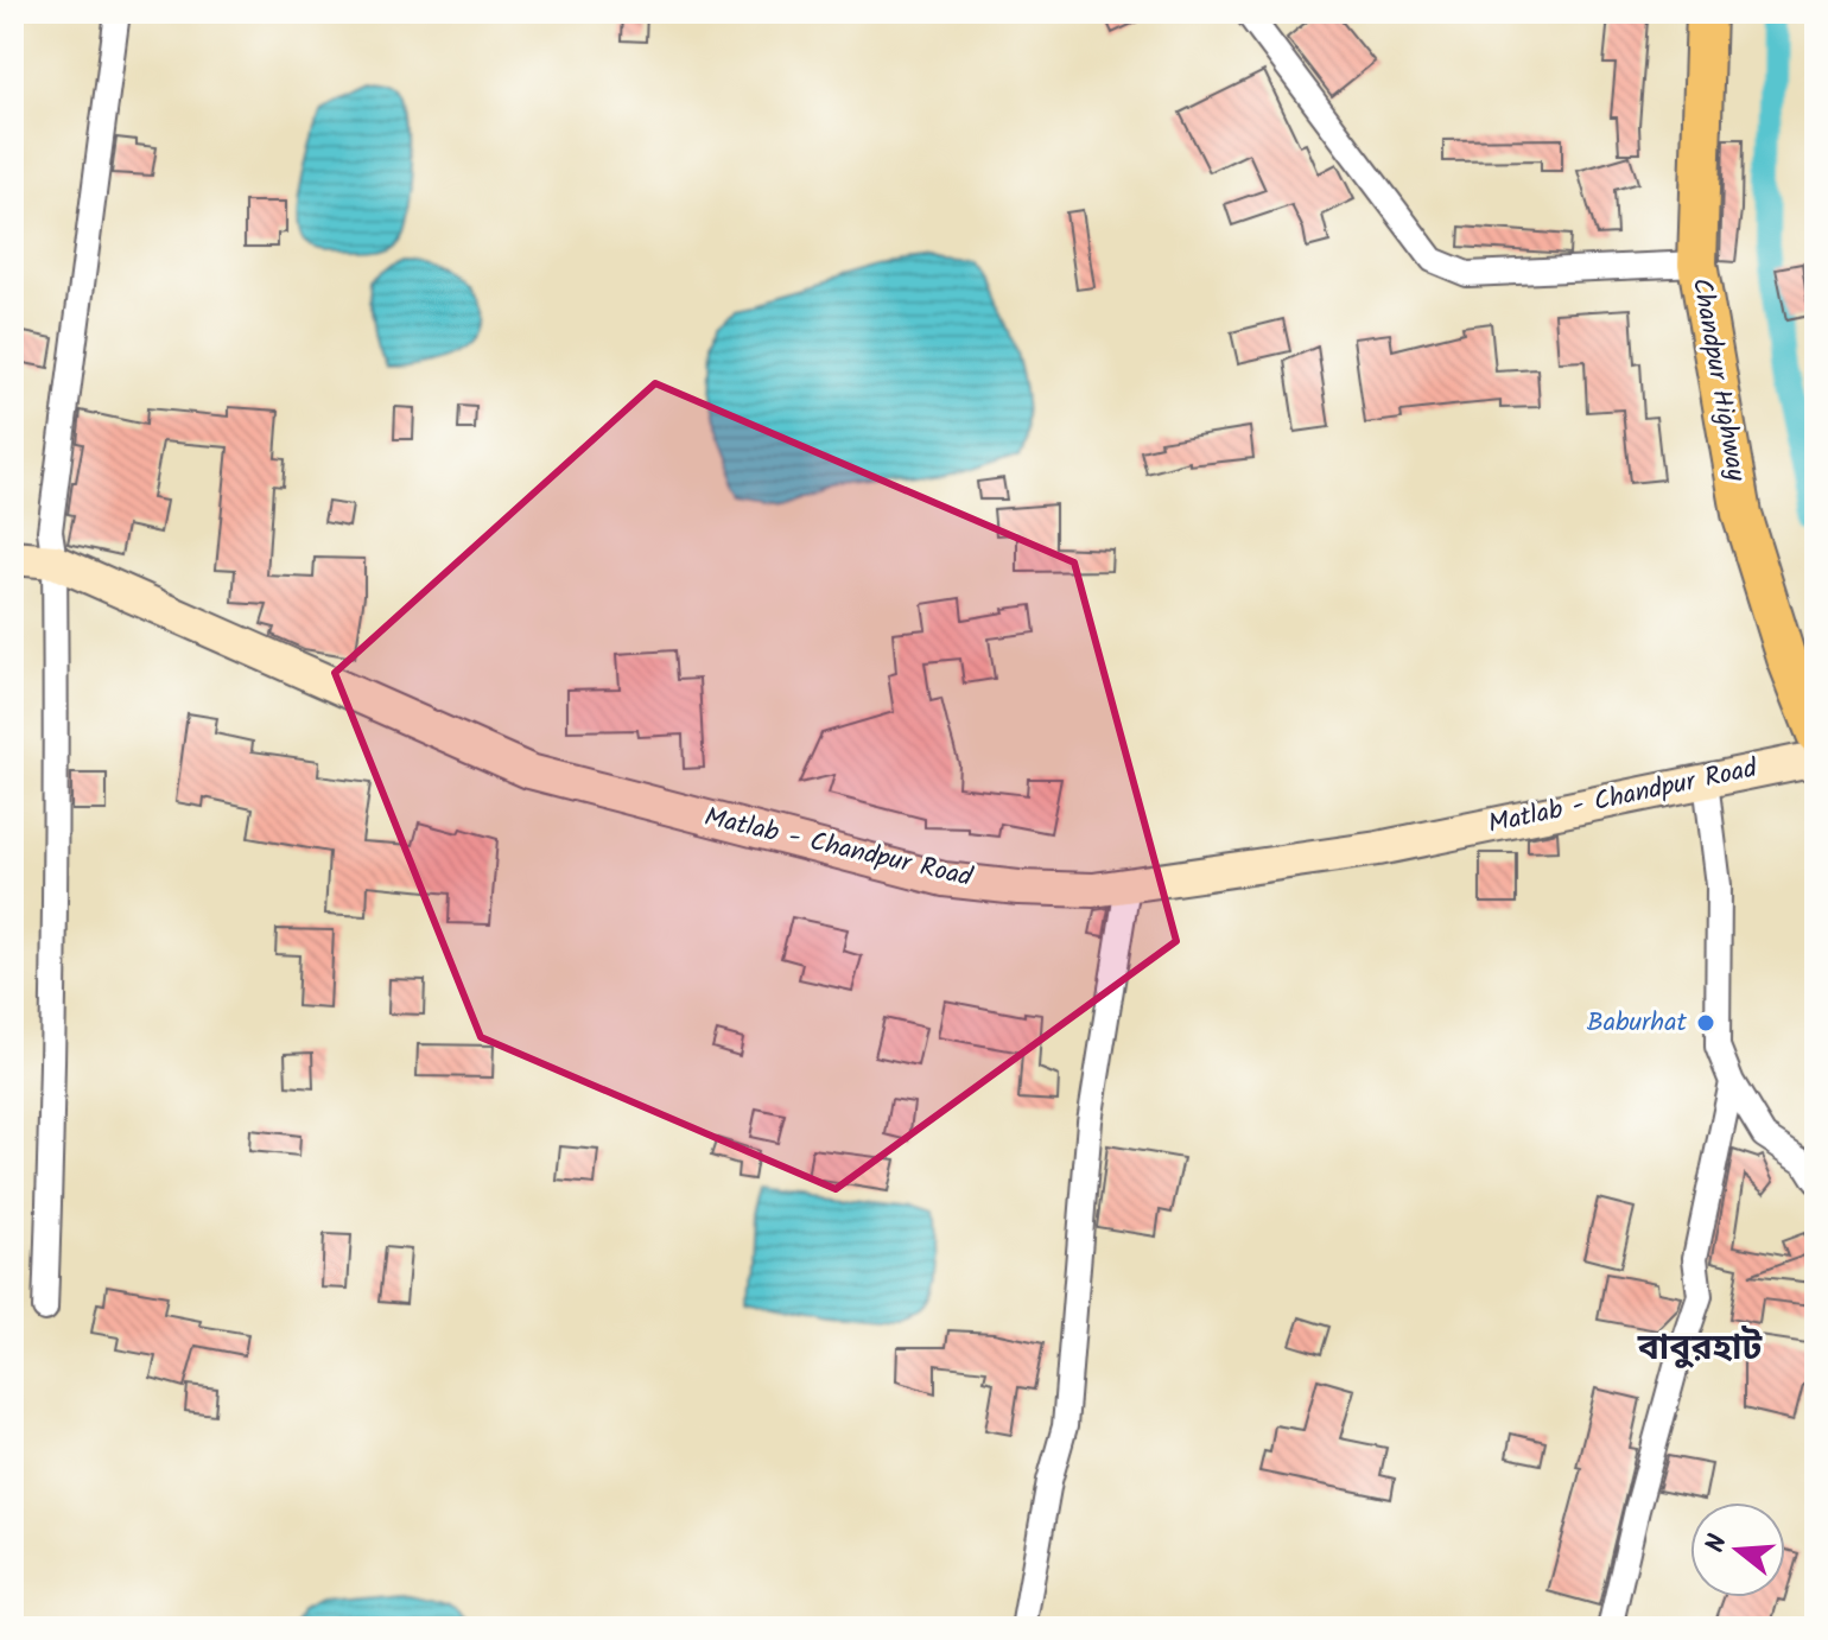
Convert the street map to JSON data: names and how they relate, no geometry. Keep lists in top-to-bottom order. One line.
{"streets":{"main road":["Chandpur Highway","Matlab - Chandpur Road"]},"districts":["বাবুরহাট"],"places":["Baburhat"],"north":"left"}
